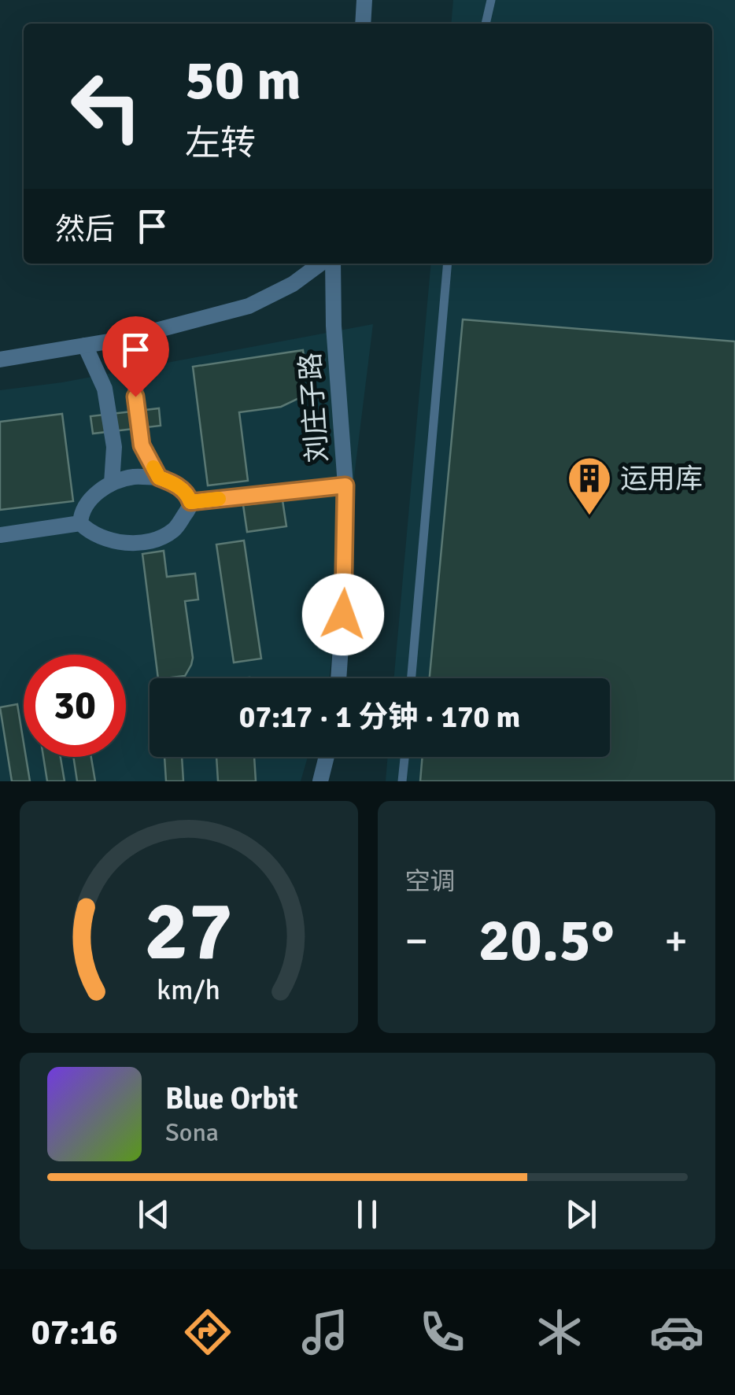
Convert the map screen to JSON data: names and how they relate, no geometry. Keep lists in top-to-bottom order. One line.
{"streets":{"street":["刘庄子路"]},"places":{"building":["运用库"]},"page":{"turn":["50 m","左转"],"then":"然后","limit":"30","trip":"07:17 · 1 分钟 · 170 m","tile":"空调","heat":["−","20.5°","+"],"song":["Blue Orbit","Sona"],"tabs":"07:16","gauge":["27","km/h"]}}
